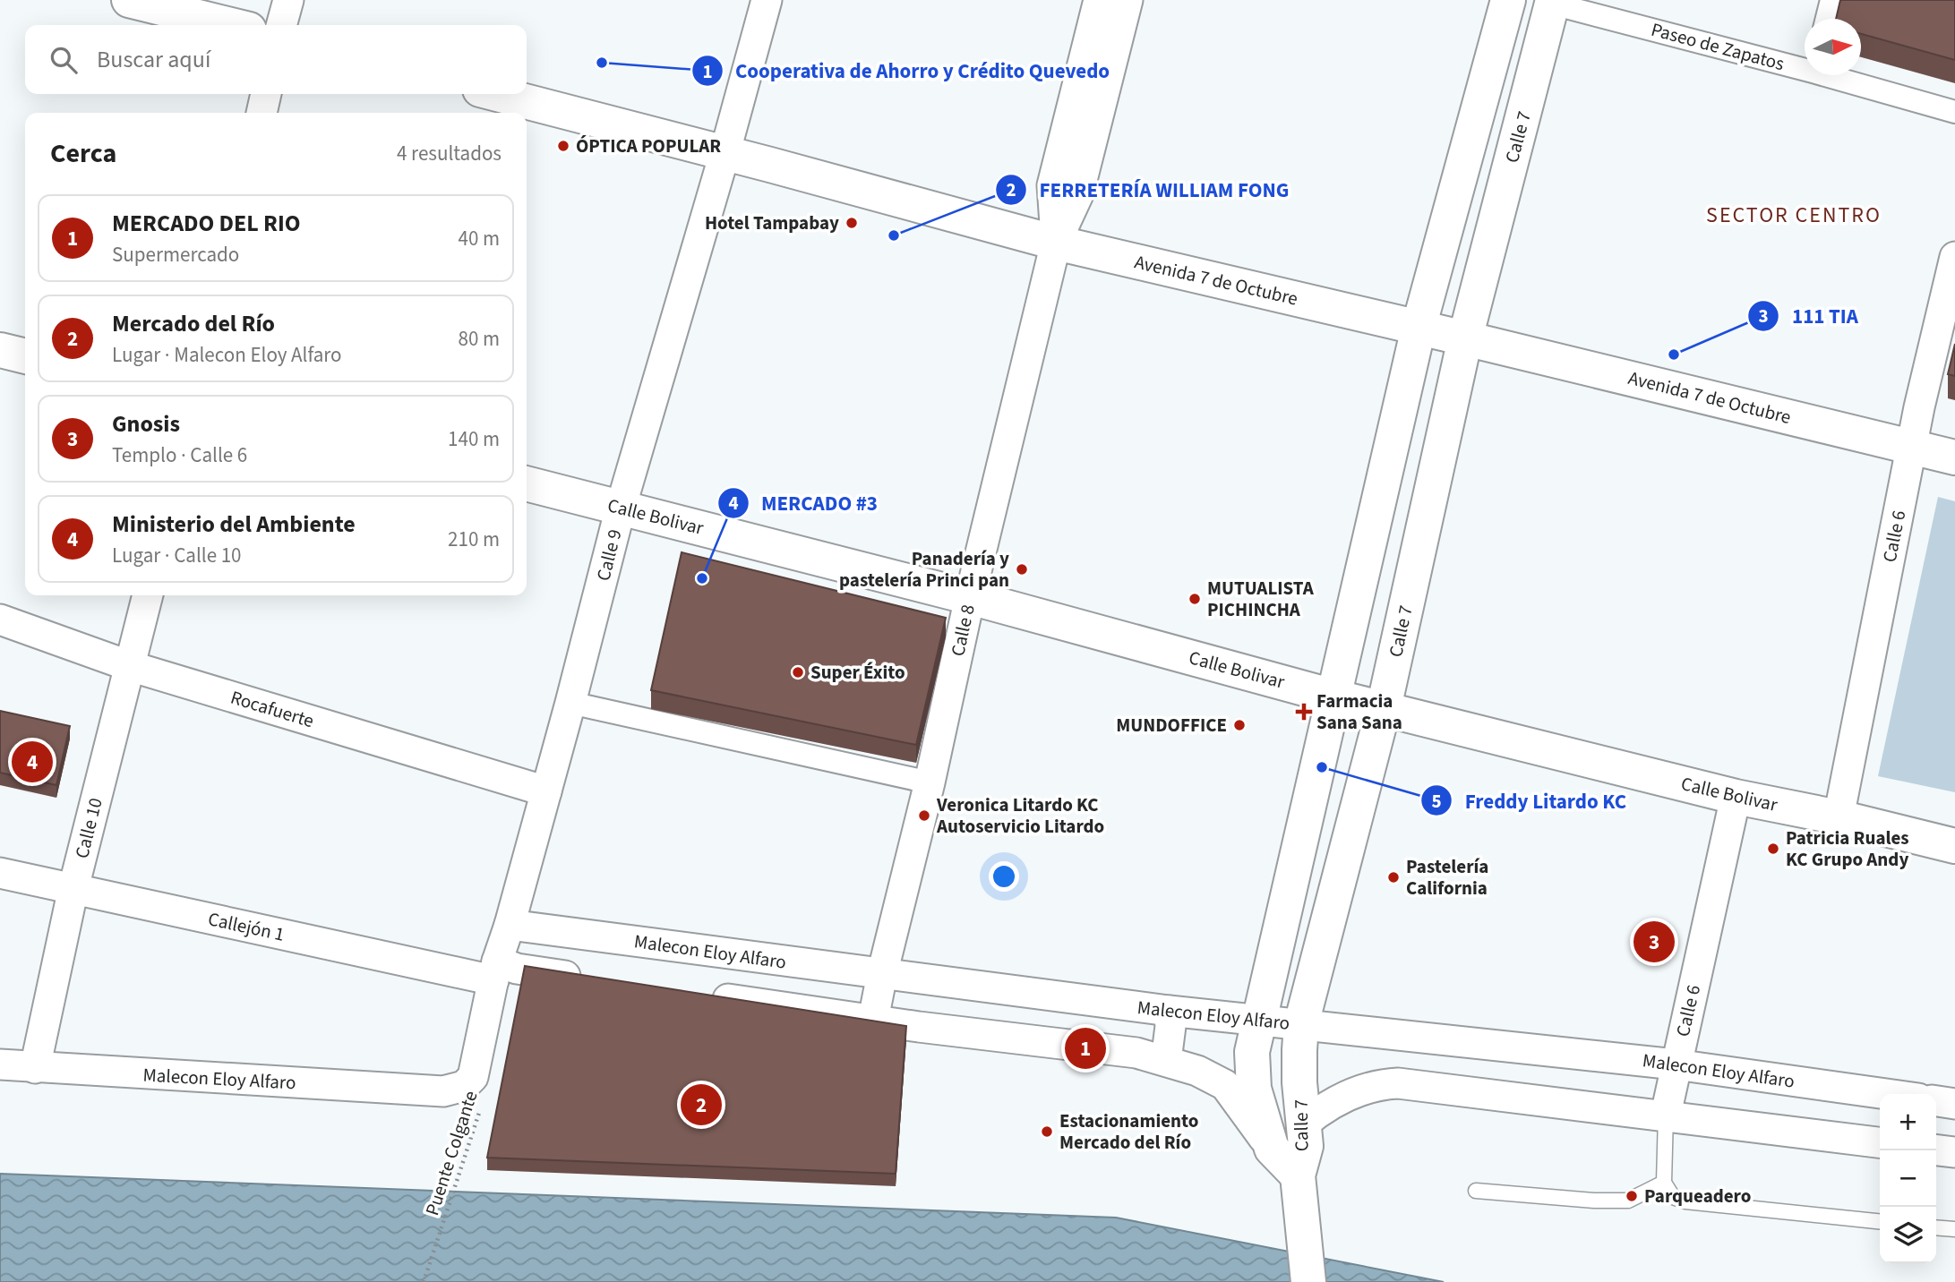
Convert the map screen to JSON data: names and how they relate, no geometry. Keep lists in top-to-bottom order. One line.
{"streets":{"main road":["Calle 7","Avenida 7 de Octubre","Calle Bolivar"],"street":["Paseo de Zapatos","Calle 6","Calle 9","Calle 8","Rocafuerte","Calle 10","Callejón 1","Malecon Eloy Alfaro"],"path":["Puente Colgante"]},"crossings":[["Paseo de Zapatos","Calle 7"],["Calle 7","Avenida 7 de Octubre"],["Calle 7","Calle Bolivar"],["Calle 7","Malecon Eloy Alfaro"],["Avenida 7 de Octubre","Calle 6"],["Avenida 7 de Octubre","Calle 9"],["Avenida 7 de Octubre","Calle 8"],["Calle Bolivar","Calle 6"],["Calle Bolivar","Calle 9"],["Calle Bolivar","Calle 8"],["Calle 6","Malecon Eloy Alfaro"],["Calle 9","Rocafuerte"],["Calle 9","Callejón 1"],["Calle 9","Malecon Eloy Alfaro"],["Calle 9","Puente Colgante"],["Calle 8","Malecon Eloy Alfaro"],["Rocafuerte","Calle 10"],["Calle 10","Callejón 1"],["Calle 10","Malecon Eloy Alfaro"],["Malecon Eloy Alfaro","Puente Colgante"]],"districts":["SECTOR CENTRO"],"places":{"other":["Cooperativa de Ahorro y Crédito Quevedo","ÓPTICA POPULAR","Hotel Tampabay","FERRETERÍA WILLIAM FONG","111 TIA","Panadería y pastelería Princi pan","MERCADO #3","MUTUALISTA PICHINCHA","Super Éxito","MUNDOFFICE","Freddy Litardo KC","Veronica Litardo KC Autoservicio Litardo","Patricia Ruales KC Grupo Andy","Pastelería California","Estacionamiento Mercado del Río","Parqueadero"],"health":["Farmacia Sana Sana"]},"north":"right","page":{"search":"Buscar aquí","heading":["Cerca","4 resultados"],"list":[{"mark":"1","name":"MERCADO DEL RIO","note":"Supermercado","value":"40 m"},{"mark":"2","name":"Mercado del Río","note":"Lugar · Malecon Eloy Alfaro","value":"80 m"},{"mark":"3","name":"Gnosis","note":"Templo · Calle 6","value":"140 m"},{"mark":"4","name":"Ministerio del Ambiente","note":"Lugar · Calle 10","value":"210 m"}],"pins":["4","3","1","2"],"map_buttons":["+","−"]}}
